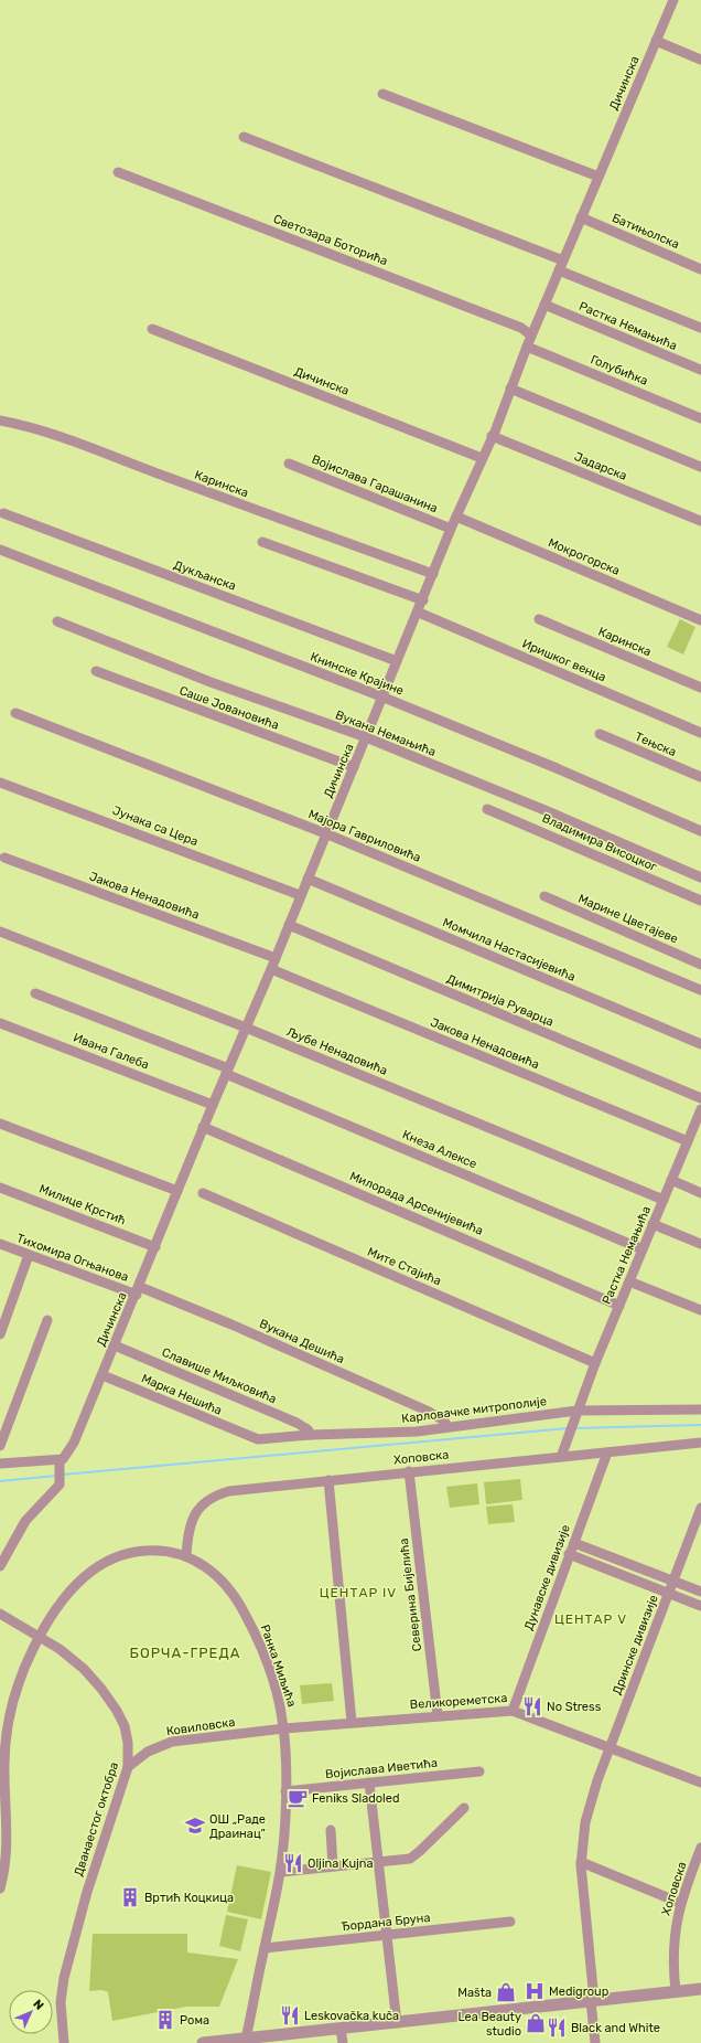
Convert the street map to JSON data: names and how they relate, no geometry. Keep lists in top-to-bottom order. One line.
{"streets":{"street":["Дичинска","Батињолска","Светозара Боторића","Растка Немањића","Голубићка","Јадарска","Каринска","Војислава Гарашанина","Мокрогорска","Дукљанска","Иришког венца","Книнске Крајине","Саше Јовановића","Вукана Немањића","Тењска","Јунака са Цера","Мајора Гавриловића","Владимира Висоцког","Јакова Ненадовића","Марине Цветајеве","Момчила Настасијевића","Димитрија Руварца","Ивана Галеба","Љубе Ненадовића","Кнеза Алексе","Милорада Арсенијевића","Милице Крстић","Тихомира Огњанова","Мите Стајића","Вукана Дешића","Славише Миљковића","Марка Нешића","Карловачке митрополије","Хоповска","Дунавске дивизије","Северина Бијелића","Дринске дивизије","Ранка Миљића","Великореметска","Ковиловска","Војислава Иветића","Дванаестог октобра","Ђордана Бруна"]},"crossings":[["Дичинска","Батињолска"],["Дичинска","Светозара Боторића"],["Дичинска","Растка Немањића"],["Дичинска","Голубићка"],["Дичинска","Јадарска"],["Дичинска","Каринска"],["Дичинска","Војислава Гарашанина"],["Дичинска","Мокрогорска"],["Дичинска","Дукљанска"],["Дичинска","Иришког венца"],["Дичинска","Книнске Крајине"],["Дичинска","Саше Јовановића"],["Дичинска","Вукана Немањића"],["Дичинска","Јунака са Цера"],["Дичинска","Мајора Гавриловића"],["Дичинска","Јакова Ненадовића"],["Дичинска","Момчила Настасијевића"],["Дичинска","Димитрија Руварца"],["Дичинска","Ивана Галеба"],["Дичинска","Љубе Ненадовића"],["Дичинска","Кнеза Алексе"],["Дичинска","Милорада Арсенијевића"],["Дичинска","Милице Крстић"],["Дичинска","Тихомира Огњанова"],["Дичинска","Вукана Дешића"],["Дичинска","Славише Миљковића"],["Дичинска","Марка Нешића"],["Растка Немањића","Јакова Ненадовића"],["Растка Немањића","Љубе Ненадовића"],["Растка Немањића","Кнеза Алексе"],["Растка Немањића","Милорада Арсенијевића"],["Растка Немањића","Мите Стајића"],["Растка Немањића","Карловачке митрополије"],["Растка Немањића","Хоповска"],["Тихомира Огњанова","Вукана Дешића"],["Вукана Дешића","Карловачке митрополије"],["Славише Миљковића","Карловачке митрополије"],["Марка Нешића","Карловачке митрополије"],["Хоповска","Дунавске дивизије"],["Хоповска","Северина Бијелића"],["Хоповска","Ранка Миљића"],["Дунавске дивизије","Великореметска"],["Северина Бијелића","Великореметска"],["Дринске дивизије","Великореметска"],["Ранка Миљића","Великореметска"],["Ранка Миљића","Ковиловска"],["Ранка Миљића","Војислава Иветића"],["Ранка Миљића","Дванаестог октобра"],["Ранка Миљића","Ђордана Бруна"],["Великореметска","Ковиловска"],["Ковиловска","Дванаестог октобра"]],"districts":["ЦЕНТАР IV","ЦЕНТАР V","БОРЧА-ГРЕДА"],"places":{"restaurant":["No Stress","Oljina Kujna","Leskovačka kuča","Black and White"],"cafe":["Feniks Sladoled"],"school or university":["ОШ „Раде Драинац”"],"building":["Вртић Коцкица","Рома"],"hospital":["Medigroup"],"shop":["Mašta","Lea Beauty studio"]},"north":"top right"}
